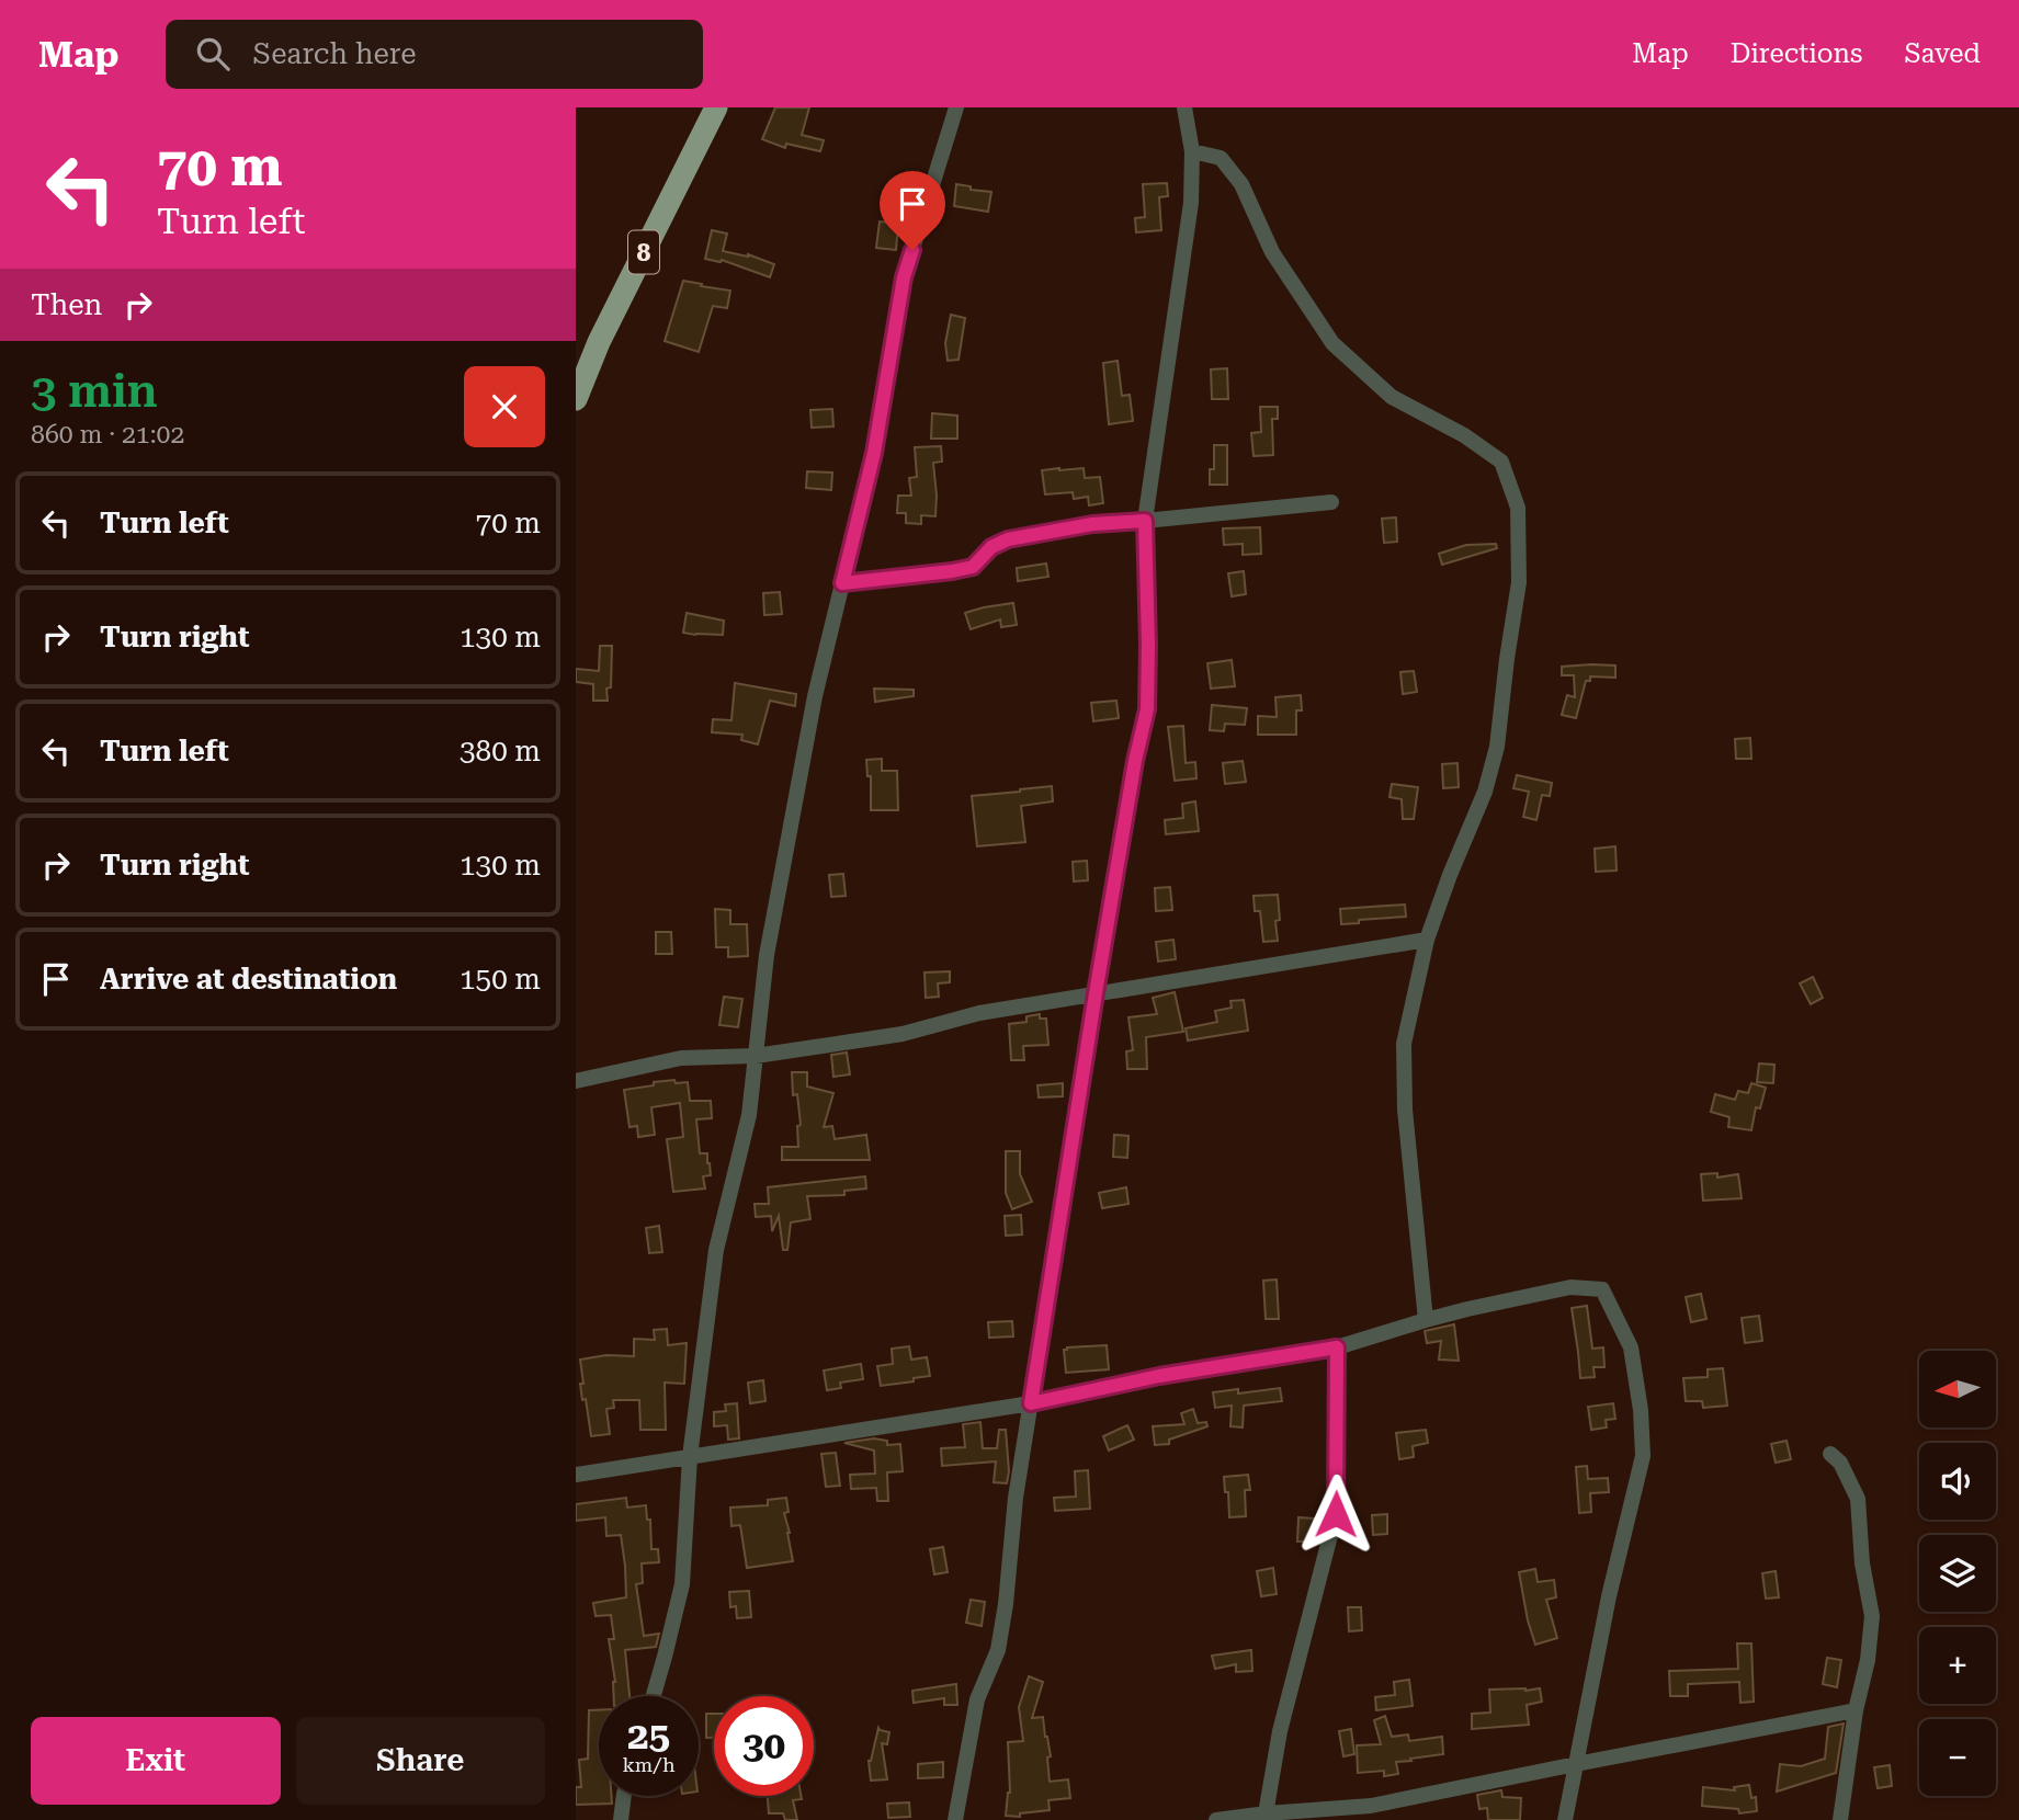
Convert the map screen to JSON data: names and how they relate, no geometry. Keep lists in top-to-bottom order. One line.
{"streets":{"main road":["8"]},"north":"left","page":{"header":"Map","search":"Search here","nav":["Map","Directions","Saved"],"turn":["70 m","Turn left"],"then":"Then","heading":["3 min","860 m · 21:02"],"list":[{"name":"Turn left","value":"70 m"},{"name":"Turn right","value":"130 m"},{"name":"Turn left","value":"380 m"},{"name":"Turn right","value":"130 m"},{"name":"Arrive at destination","value":"150 m"}],"map_buttons":["+","−"],"speed":"25 km/h","limit":"30","buttons":["Exit","Share"]}}
